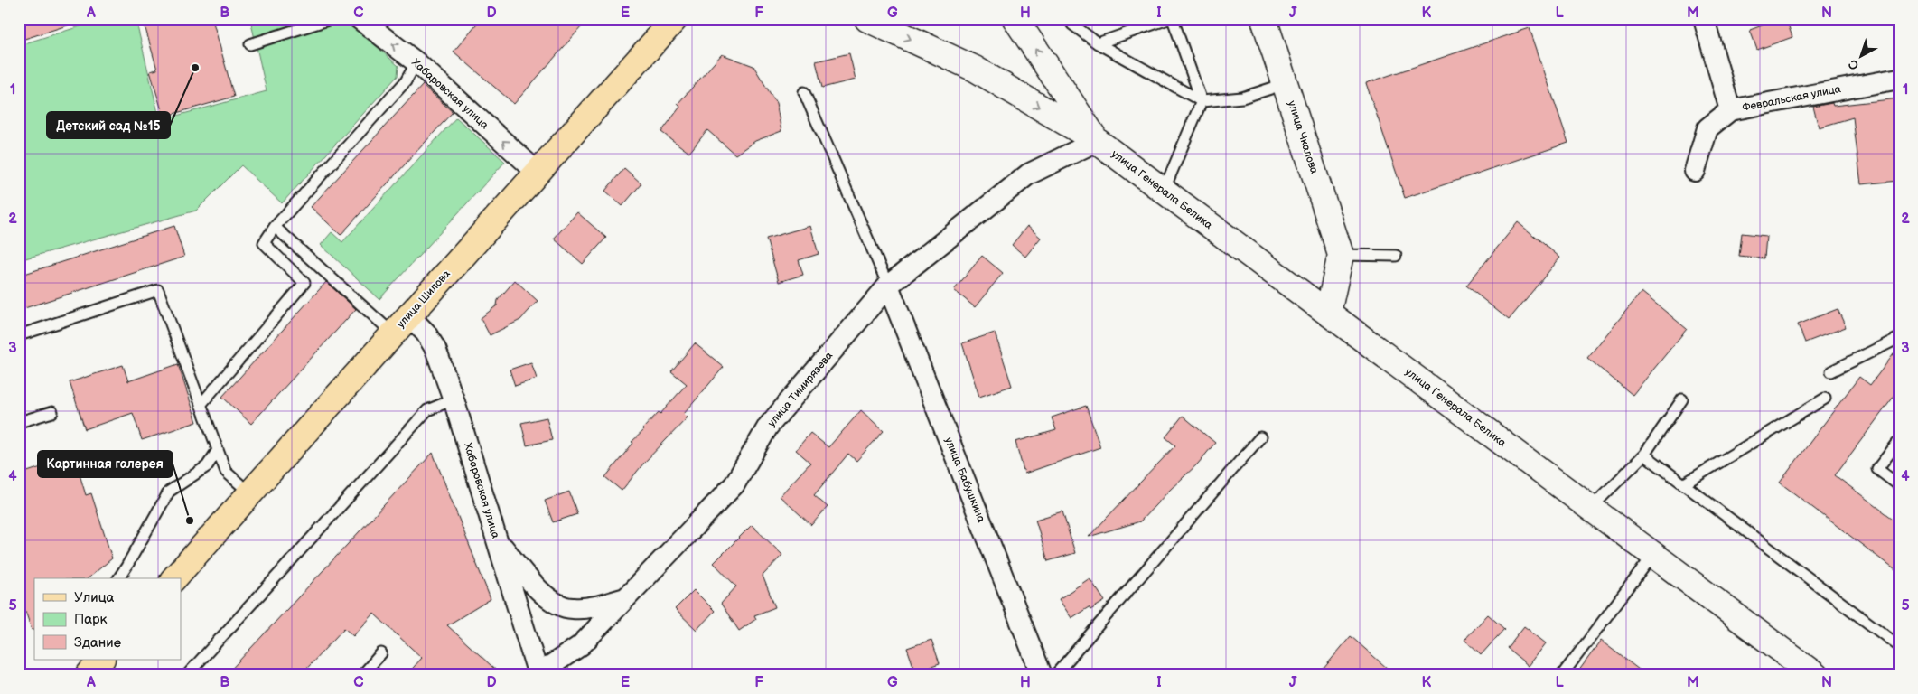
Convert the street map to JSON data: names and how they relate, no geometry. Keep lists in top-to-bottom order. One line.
{"streets":{"main road":["улица Чкалова","улица Генерала Белика","улица Шилова"],"street":["Хабаровская улица","Февральская улица","улица Тимирязева","улица Бабушкина"]},"crossings":[["Хабаровская улица","улица Шилова"],["Хабаровская улица","улица Тимирязева"],["улица Генерала Белика","улица Тимирязева"],["улица Тимирязева","улица Бабушкина"]],"one_way":["Хабаровская улица"],"places":["Детский сад №15","Картинная галерея"],"legend":["Улица","Парк","Здание"],"north":"bottom left","grid":{"columns":["A","B","C","D","E","F","G","H","I","J","K","L","M","N"],"rows":["1","2","3","4","5"]}}
